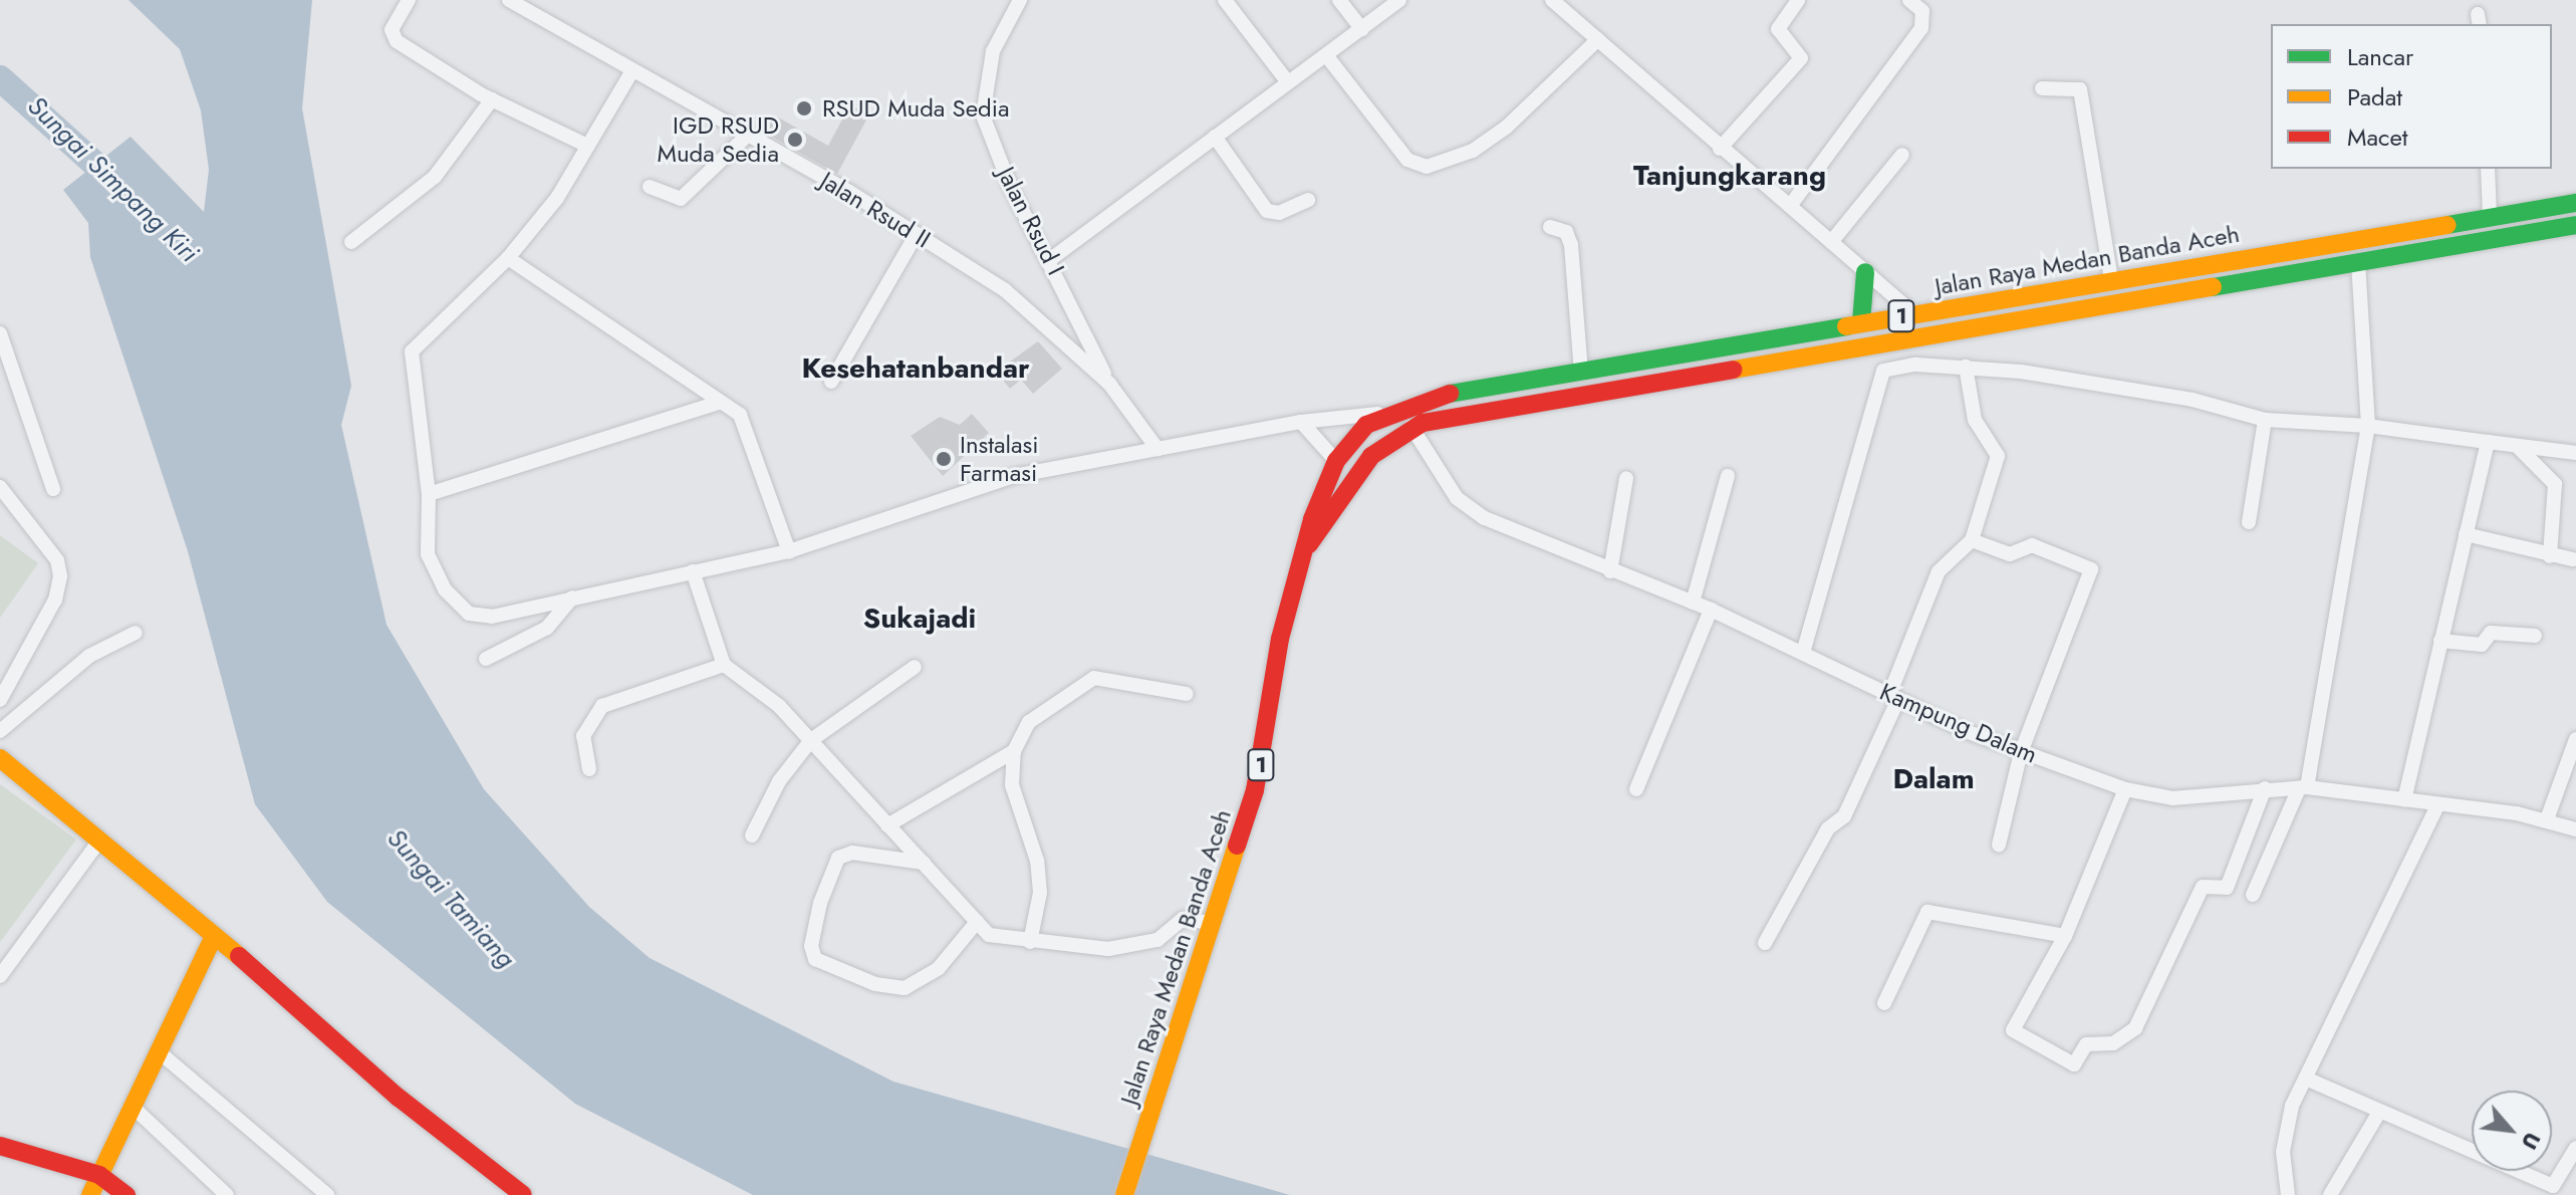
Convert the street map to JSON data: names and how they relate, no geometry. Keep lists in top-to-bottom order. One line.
{"streets":{"main road":["Jalan Raya Medan Banda Aceh","1"],"street":["Jalan Rsud II","Jalan Rsud I","Kampung Dalam"]},"crossings":[["Jalan Rsud II","Jalan Rsud I"],["Jalan Raya Medan Banda Aceh","Kampung Dalam"]],"districts":["Tanjungkarang","Kesehatanbandar","Sukajadi","Dalam"],"water":["Sungai Simpang Kiri","Sungai Tamiang"],"places":["RSUD Muda Sedia","IGD RSUD Muda Sedia","Instalasi Farmasi"],"legend":["Lancar","Padat","Macet"],"north":"bottom right"}
